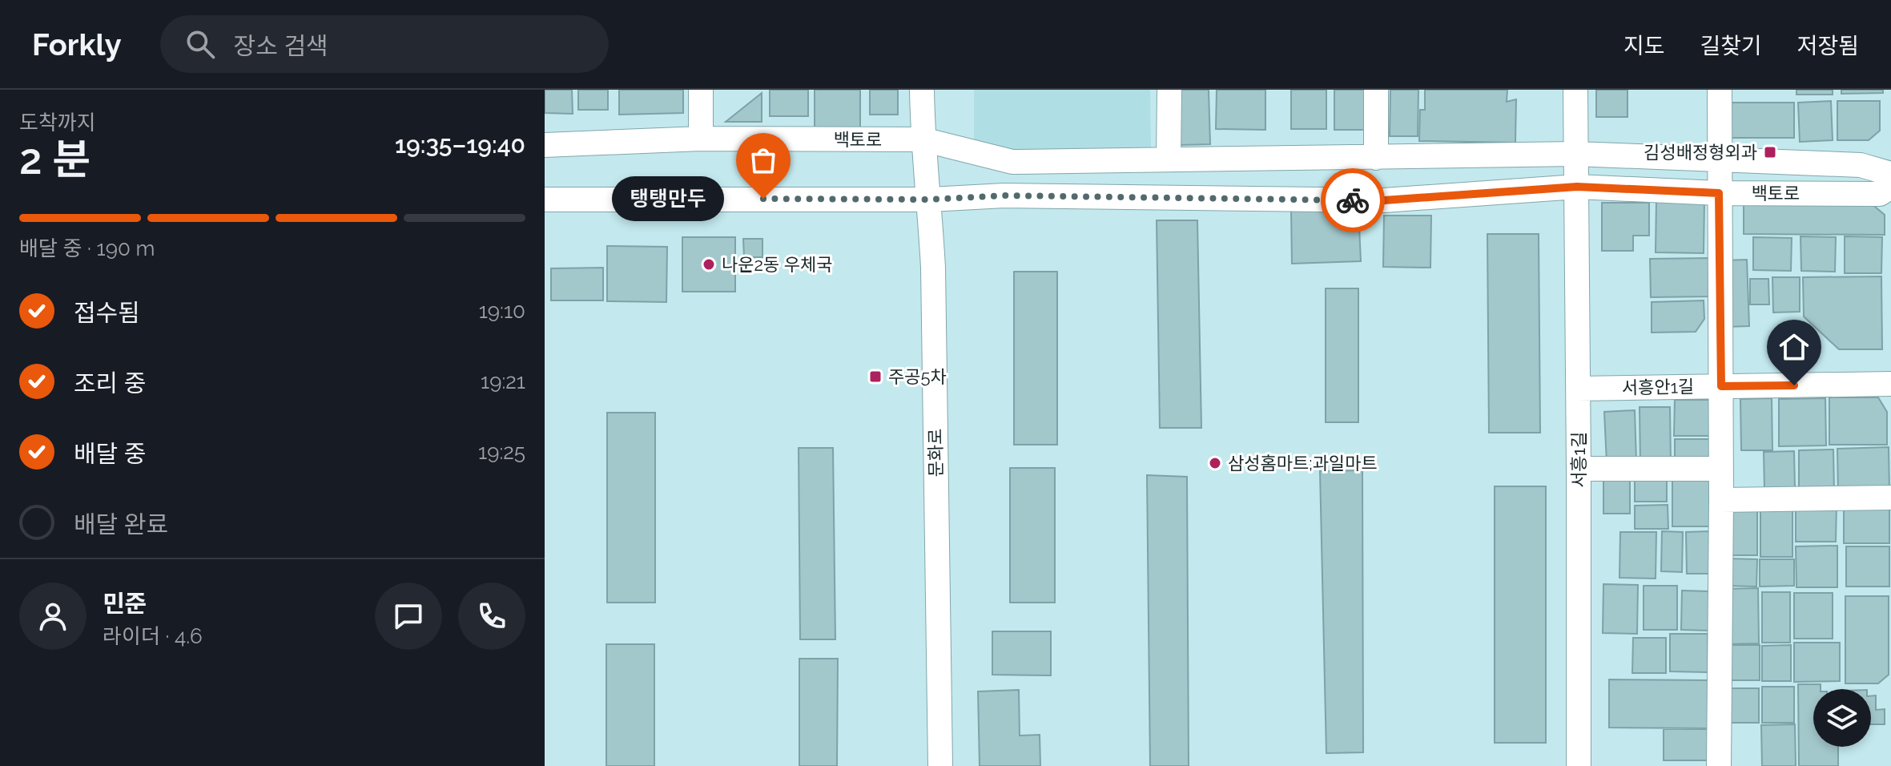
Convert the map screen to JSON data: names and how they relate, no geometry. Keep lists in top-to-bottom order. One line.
{"streets":{"street":["백토로","서흥안1길","문화로","서흥1길"]},"crossings":[["백토로","문화로"],["백토로","서흥1길"],["서흥안1길","서흥1길"]],"places":{"transit":["김성배정형외과","주공5차"],"other":["탱탱만두","나운2동 우체국","삼성홈마트;과일마트"]},"page":{"header":"Forkly","search":"장소 검색","nav":["지도","길찾기","저장됨"],"heading":["2 분","도착까지","19:35–19:40"],"panel":["민준","라이더 · 4.6"],"bubble":"탱탱만두","bar":"배달 중 · 190 m","list":[["접수됨","19:10"],["조리 중","19:21"],["배달 중","19:25"],"배달 완료"]}}
